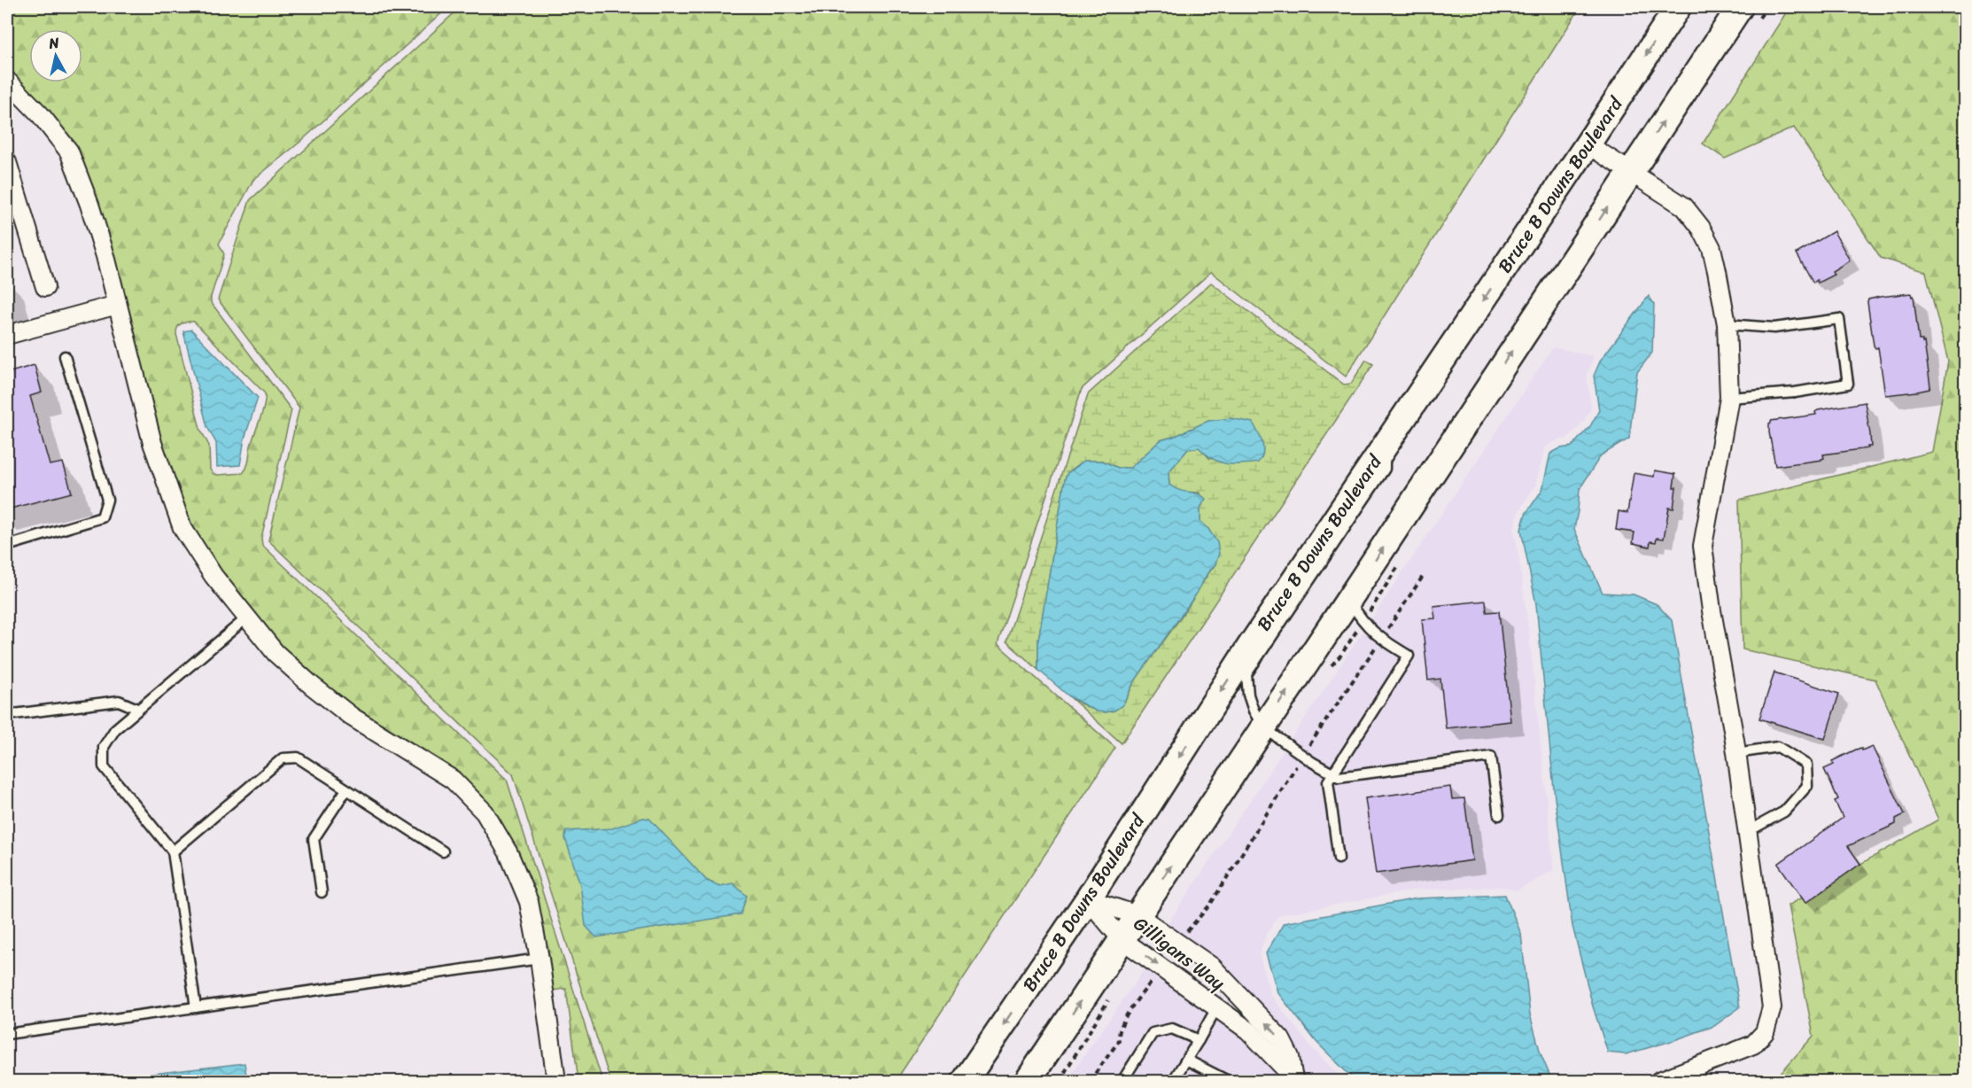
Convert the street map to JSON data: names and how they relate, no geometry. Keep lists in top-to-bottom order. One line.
{"streets":{"main road":["Bruce B Downs Boulevard"],"street":["Gilligans Way"]},"crossings":[["Bruce B Downs Boulevard","Gilligans Way"]],"north":"top"}
